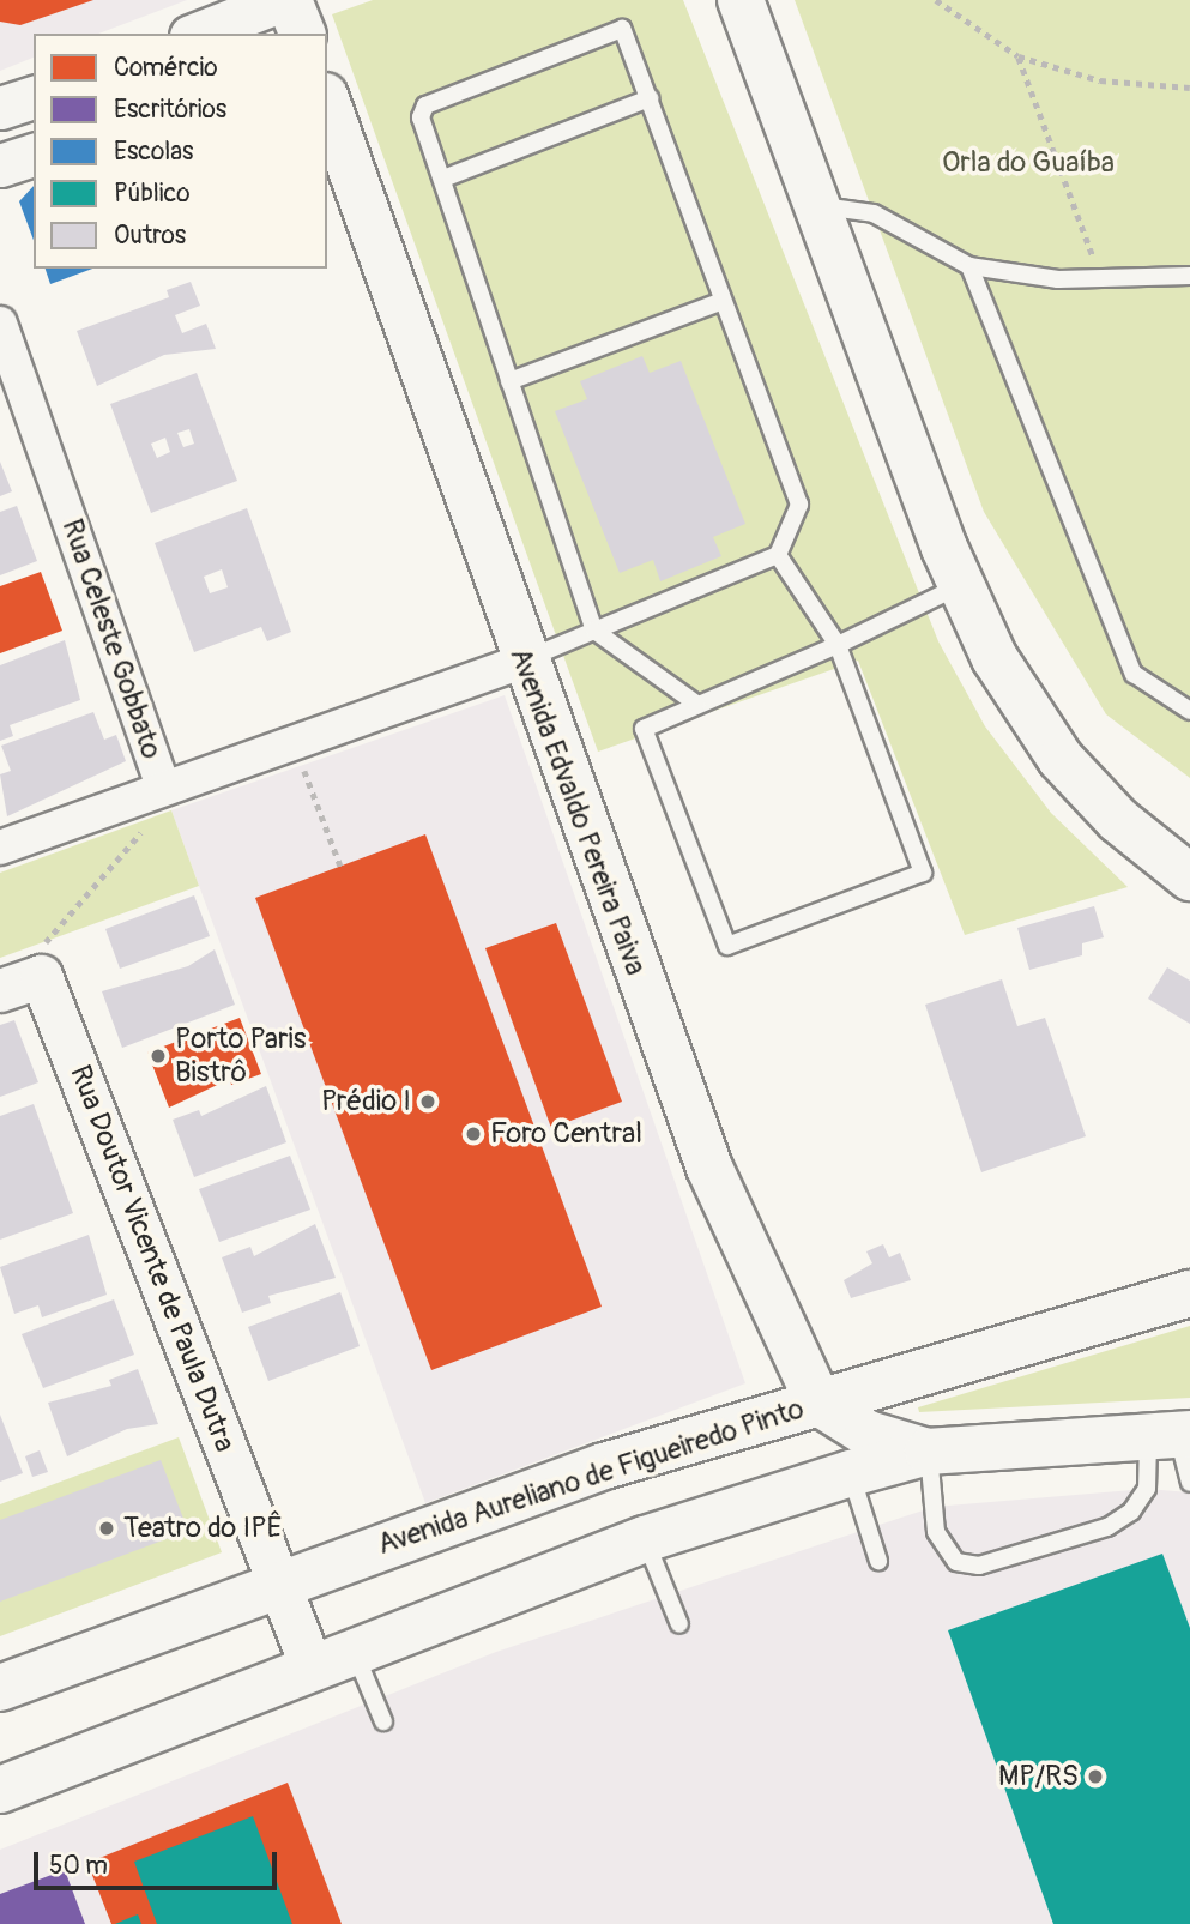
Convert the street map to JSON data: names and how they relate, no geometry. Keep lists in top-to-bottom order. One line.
{"streets":{"main road":["Avenida Edvaldo Pereira Paiva","Avenida Aureliano de Figueiredo Pinto"],"street":["Rua Celeste Gobbato","Rua Doutor Vicente de Paula Dutra"]},"crossings":[["Avenida Edvaldo Pereira Paiva","Avenida Aureliano de Figueiredo Pinto"],["Rua Doutor Vicente de Paula Dutra","Avenida Aureliano de Figueiredo Pinto"]],"parks":["Orla do Guaíba"],"places":["Porto Paris Bistrô","Prédio I","Foro Central","Teatro do IPÊ","MP/RS"],"legend":["Comércio","Escritórios","Escolas","Público","Outros"],"scale_bar":"50 m"}
